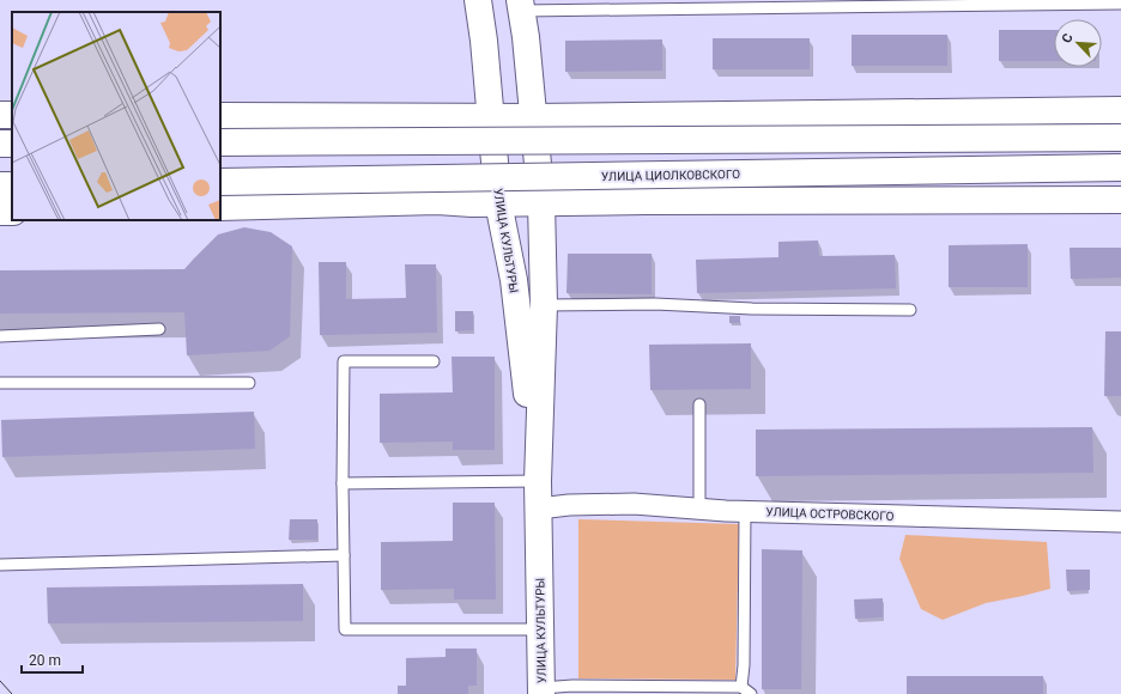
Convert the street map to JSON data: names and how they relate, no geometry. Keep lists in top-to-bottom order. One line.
{"streets":{"main road":["УЛИЦА ЦИОЛКОВСКОГО","УЛИЦА КУЛЬТУРЫ"],"street":["УЛИЦА ОСТРОВСКОГО"]},"crossings":[["УЛИЦА КУЛЬТУРЫ","УЛИЦА ОСТРОВСКОГО"]],"scale_bar":"20 m","north":"top left"}
